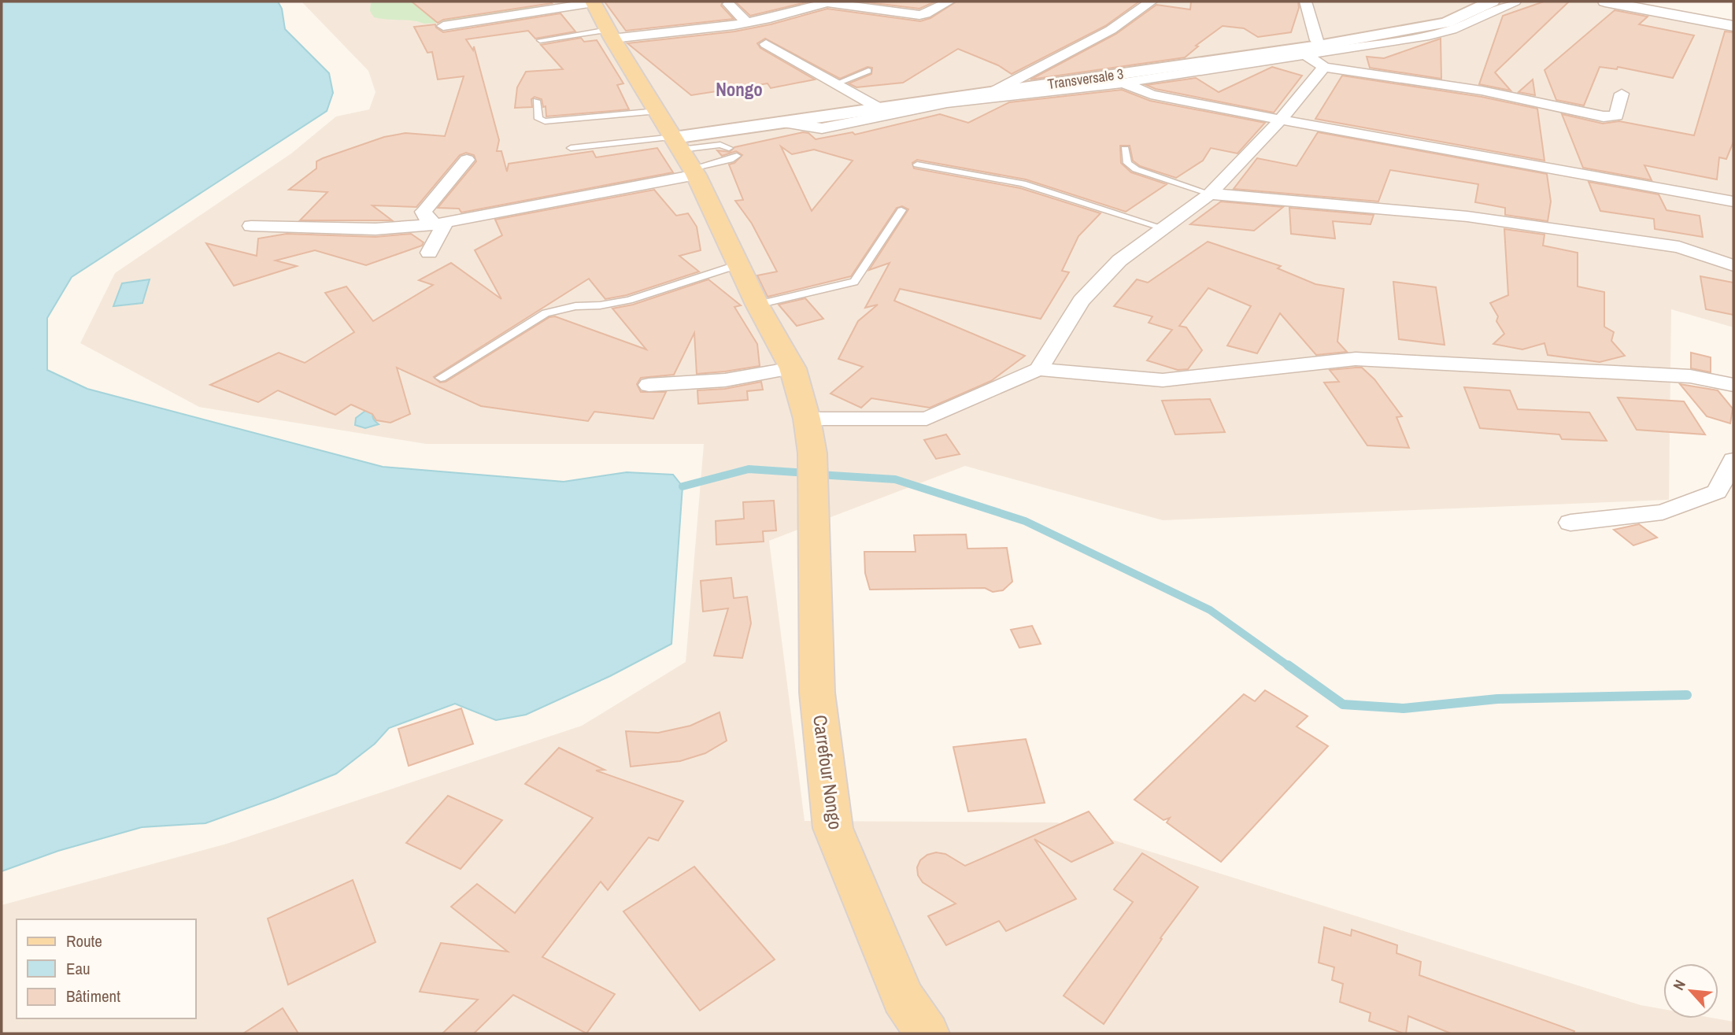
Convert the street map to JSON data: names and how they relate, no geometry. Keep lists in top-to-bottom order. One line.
{"streets":{"main road":["Transversale 3","Carrefour Nongo"]},"crossings":[["Transversale 3","Carrefour Nongo"]],"districts":["Nongo"],"legend":["Route","Eau","Bâtiment"],"north":"top left"}
